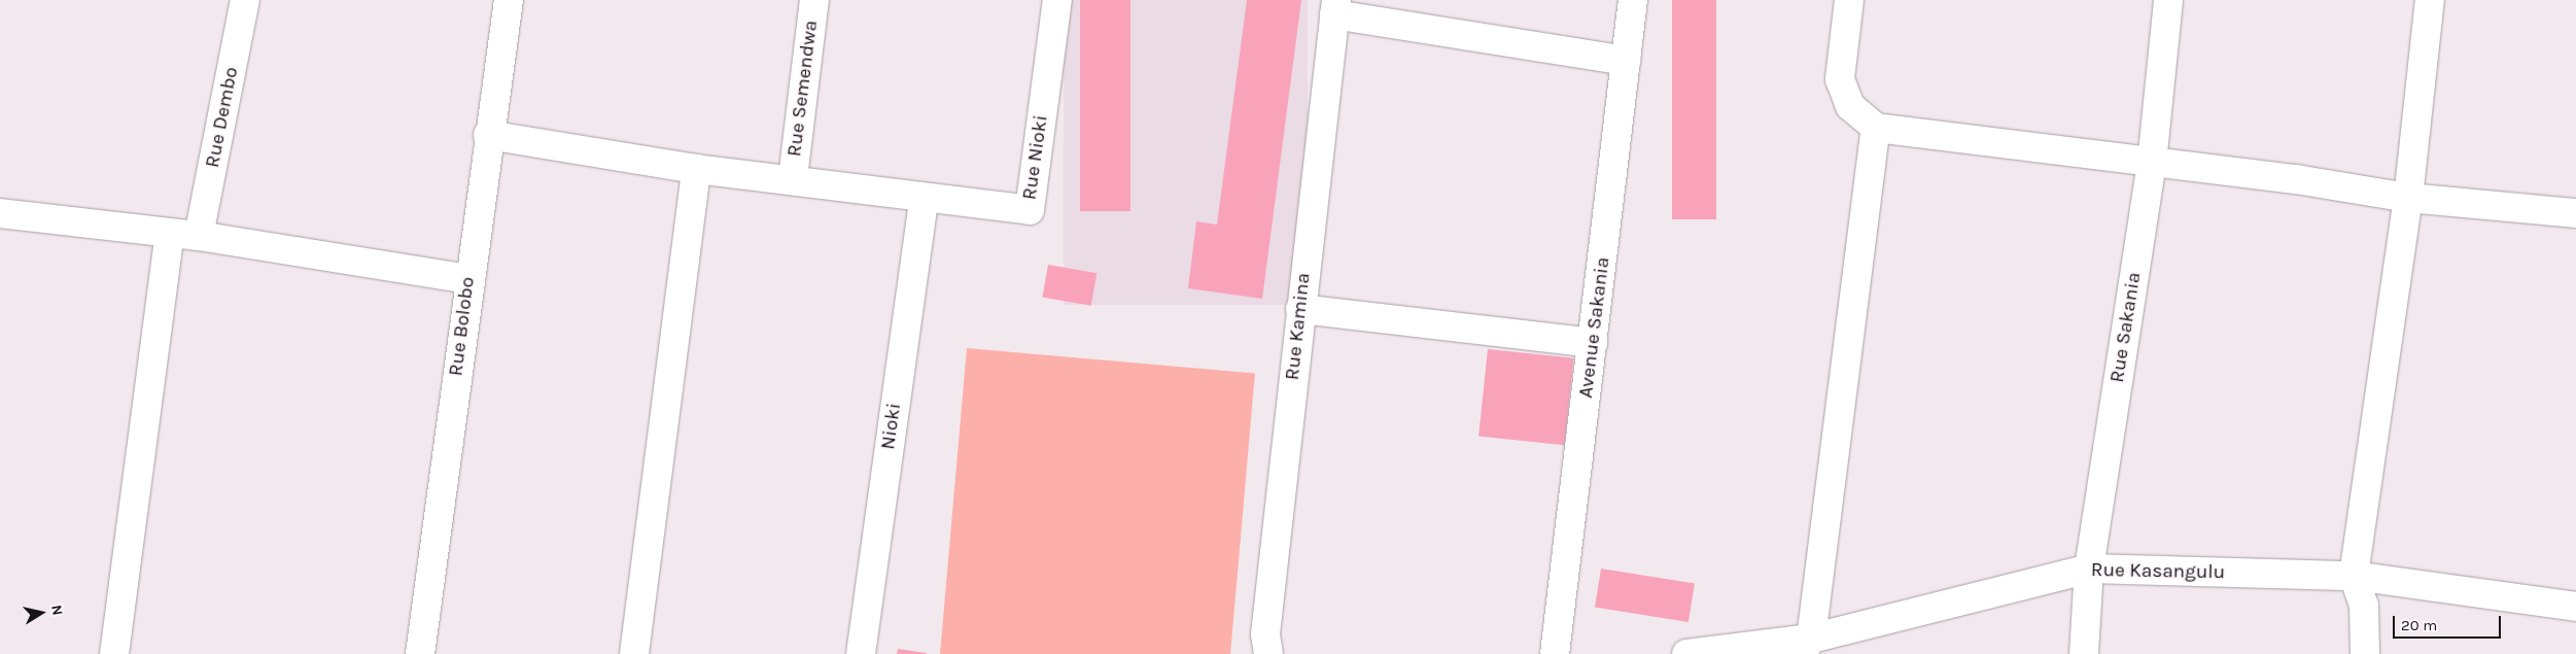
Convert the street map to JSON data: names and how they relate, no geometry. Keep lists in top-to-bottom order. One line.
{"streets":{"street":["Rue Semendwa","Rue Dembo","Rue Nioki","Rue Bolobo","Rue Kamina","Avenue Sakania","Rue Sakania","Nioki","Rue Kasangulu"]},"crossings":[["Rue Nioki","Nioki"],["Rue Sakania","Rue Kasangulu"]],"scale_bar":"20 m","north":"right"}
